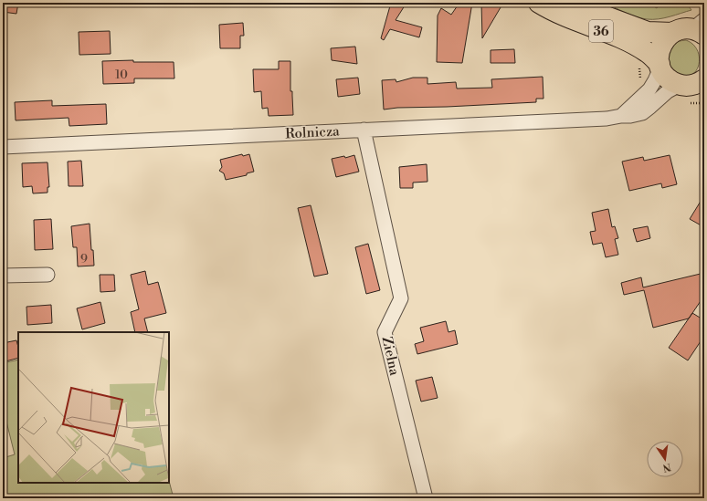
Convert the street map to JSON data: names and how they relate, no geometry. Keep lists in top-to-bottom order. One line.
{"streets":{"main road":["36"],"street":["Rolnicza","Zielna"]},"crossings":[["36","Rolnicza"],["Rolnicza","Zielna"]],"house_numbers":["10","9"],"north":"bottom"}
